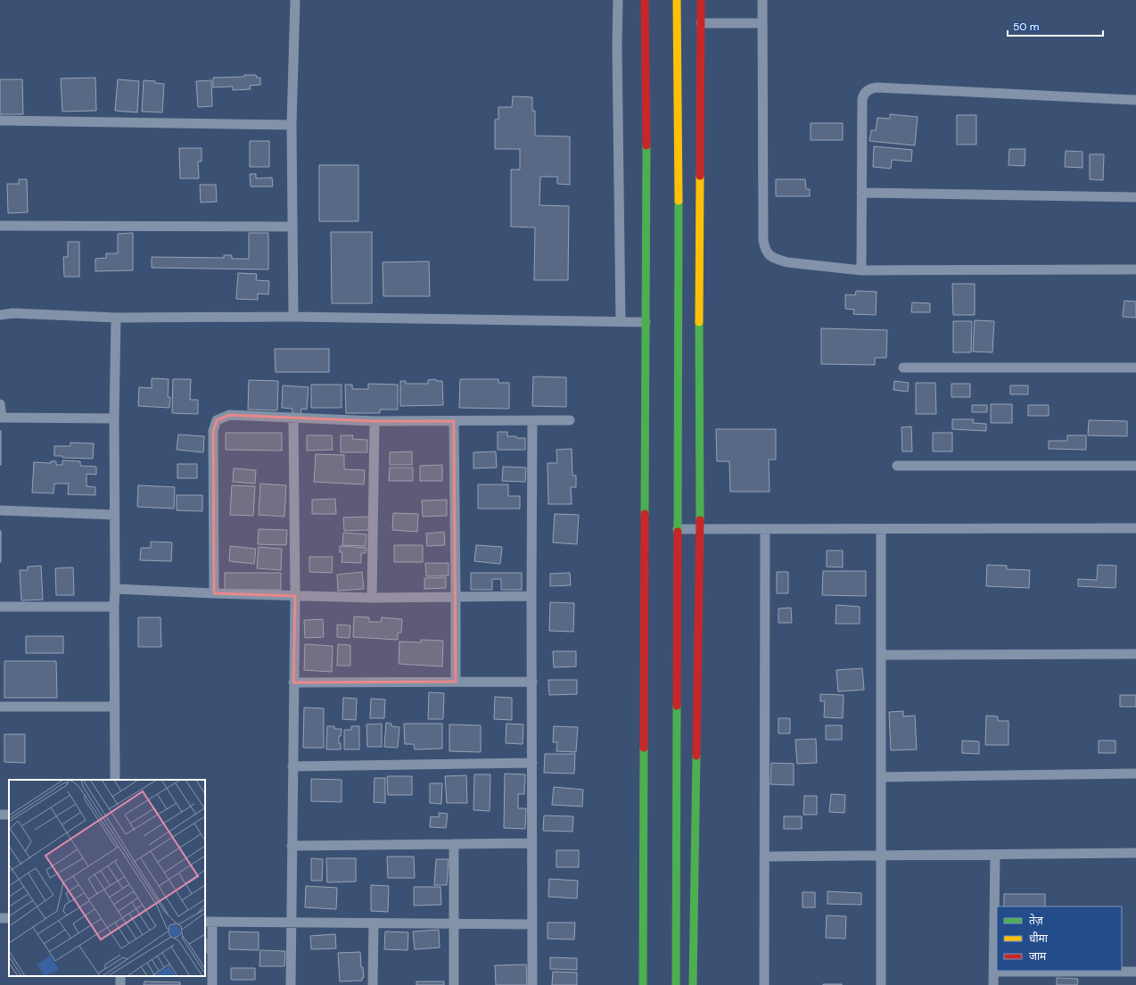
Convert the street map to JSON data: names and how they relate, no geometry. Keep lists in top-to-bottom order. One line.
{"legend":["तेज़","धीमा","जाम"],"scale_bar":"50 m"}
